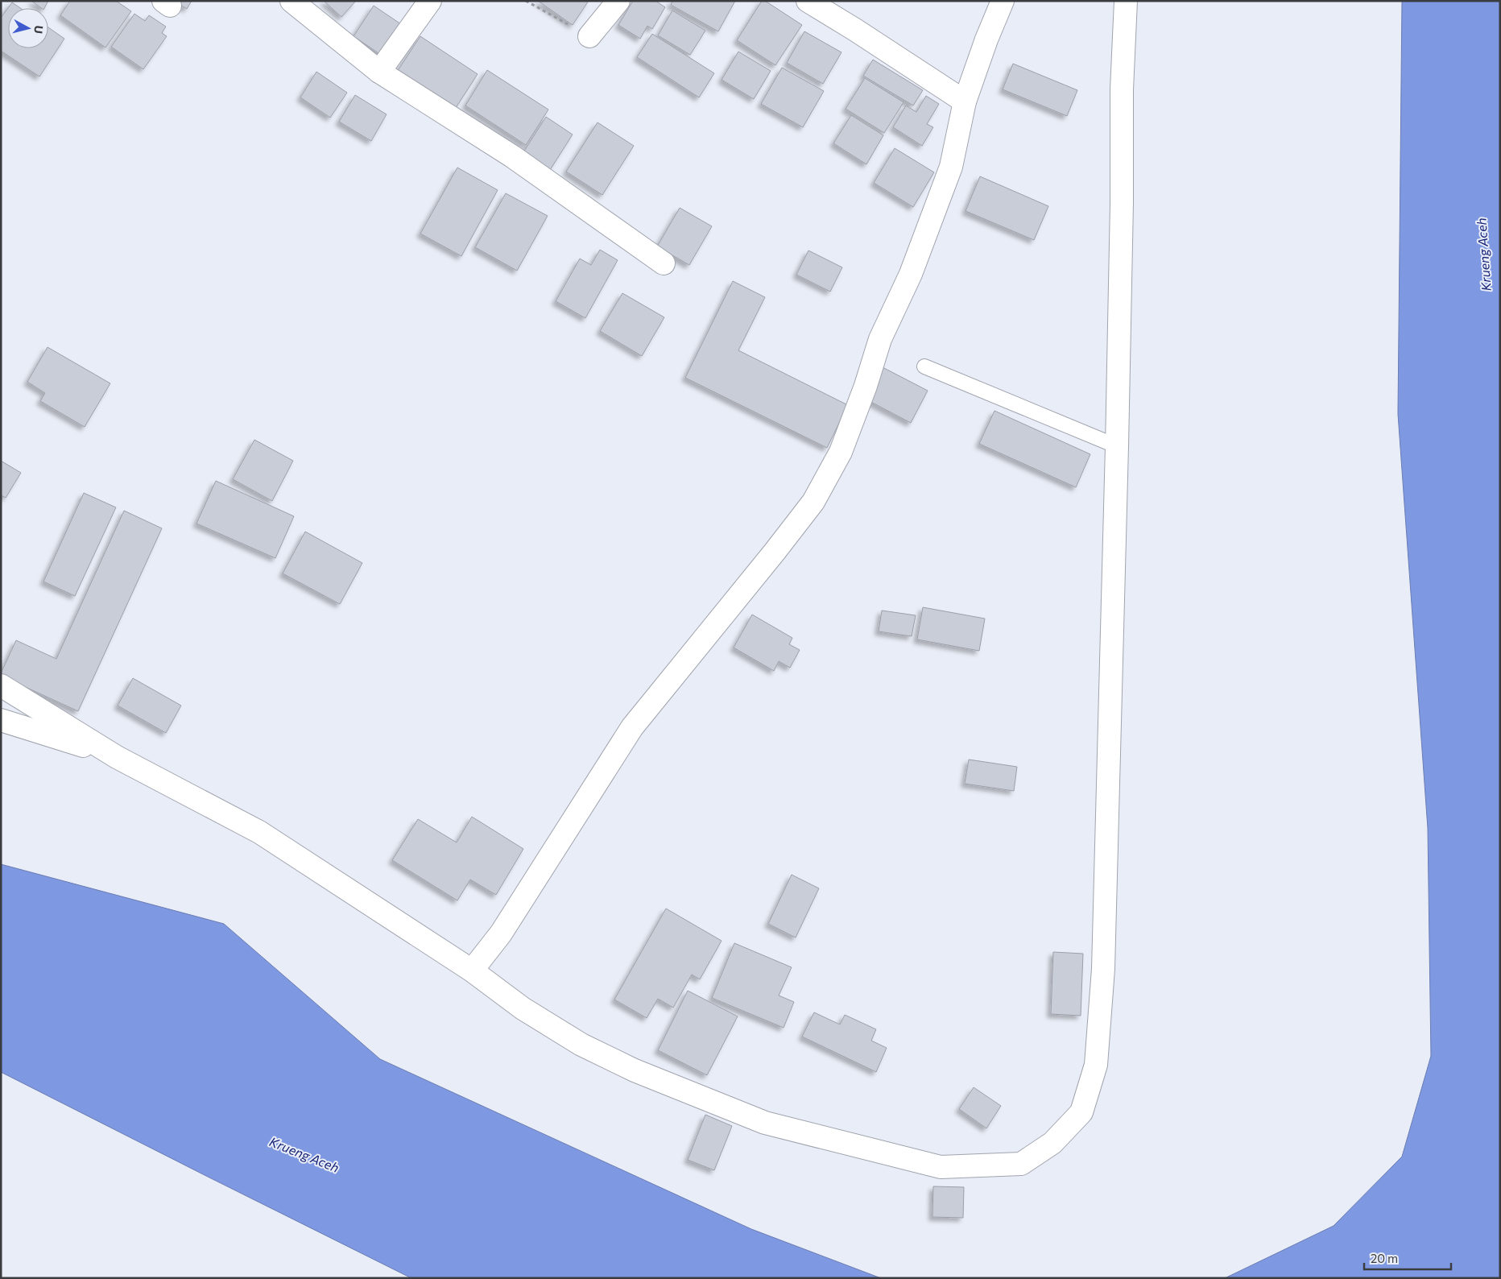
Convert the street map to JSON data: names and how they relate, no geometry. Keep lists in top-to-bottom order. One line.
{"water":["Krueng Aceh"],"scale_bar":"20 m","north":"right"}
